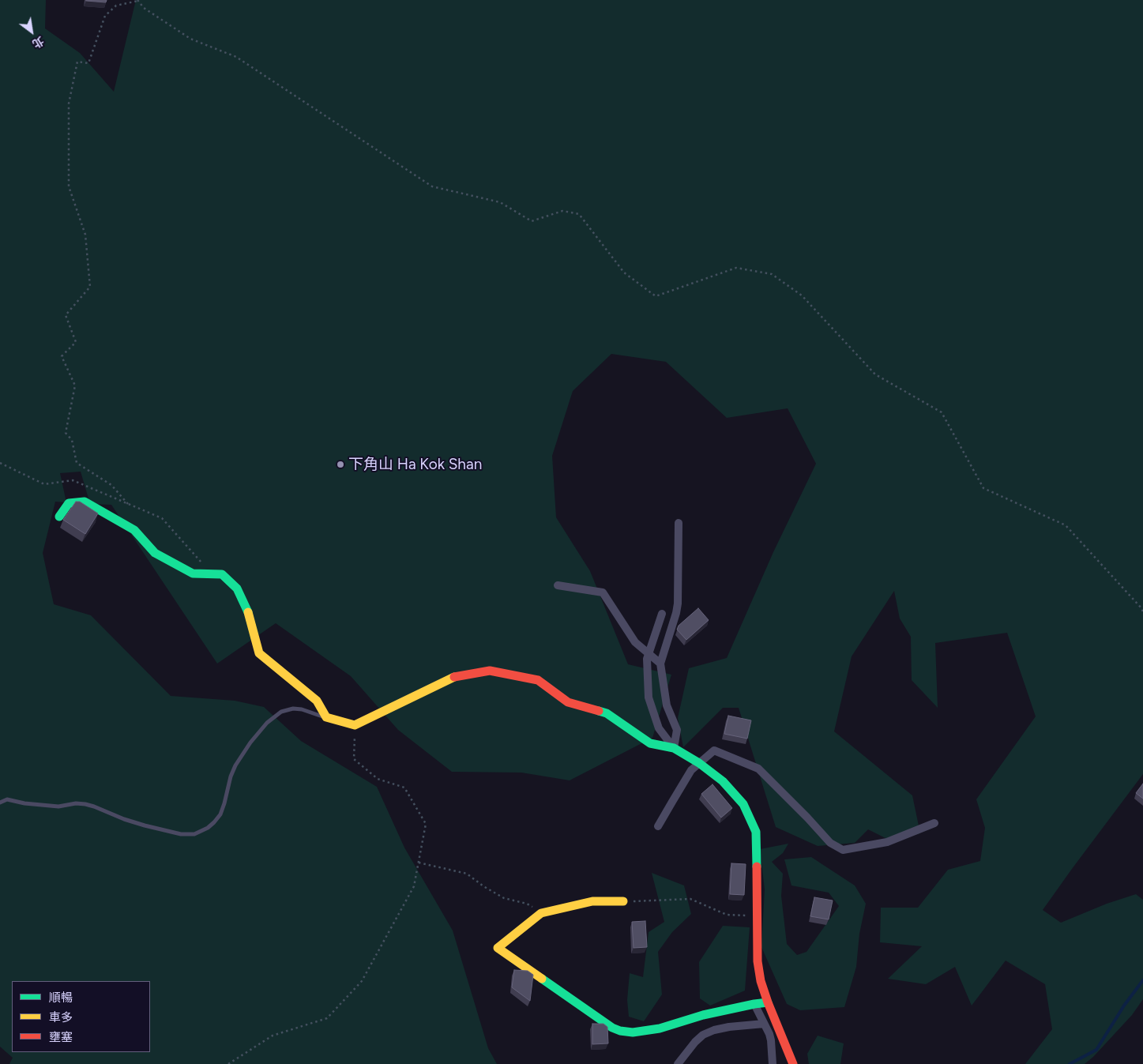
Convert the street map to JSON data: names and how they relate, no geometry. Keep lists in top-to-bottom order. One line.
{"places":["下角山 Ha Kok Shan"],"legend":["順暢","車多","壅塞"],"north":"bottom right"}
